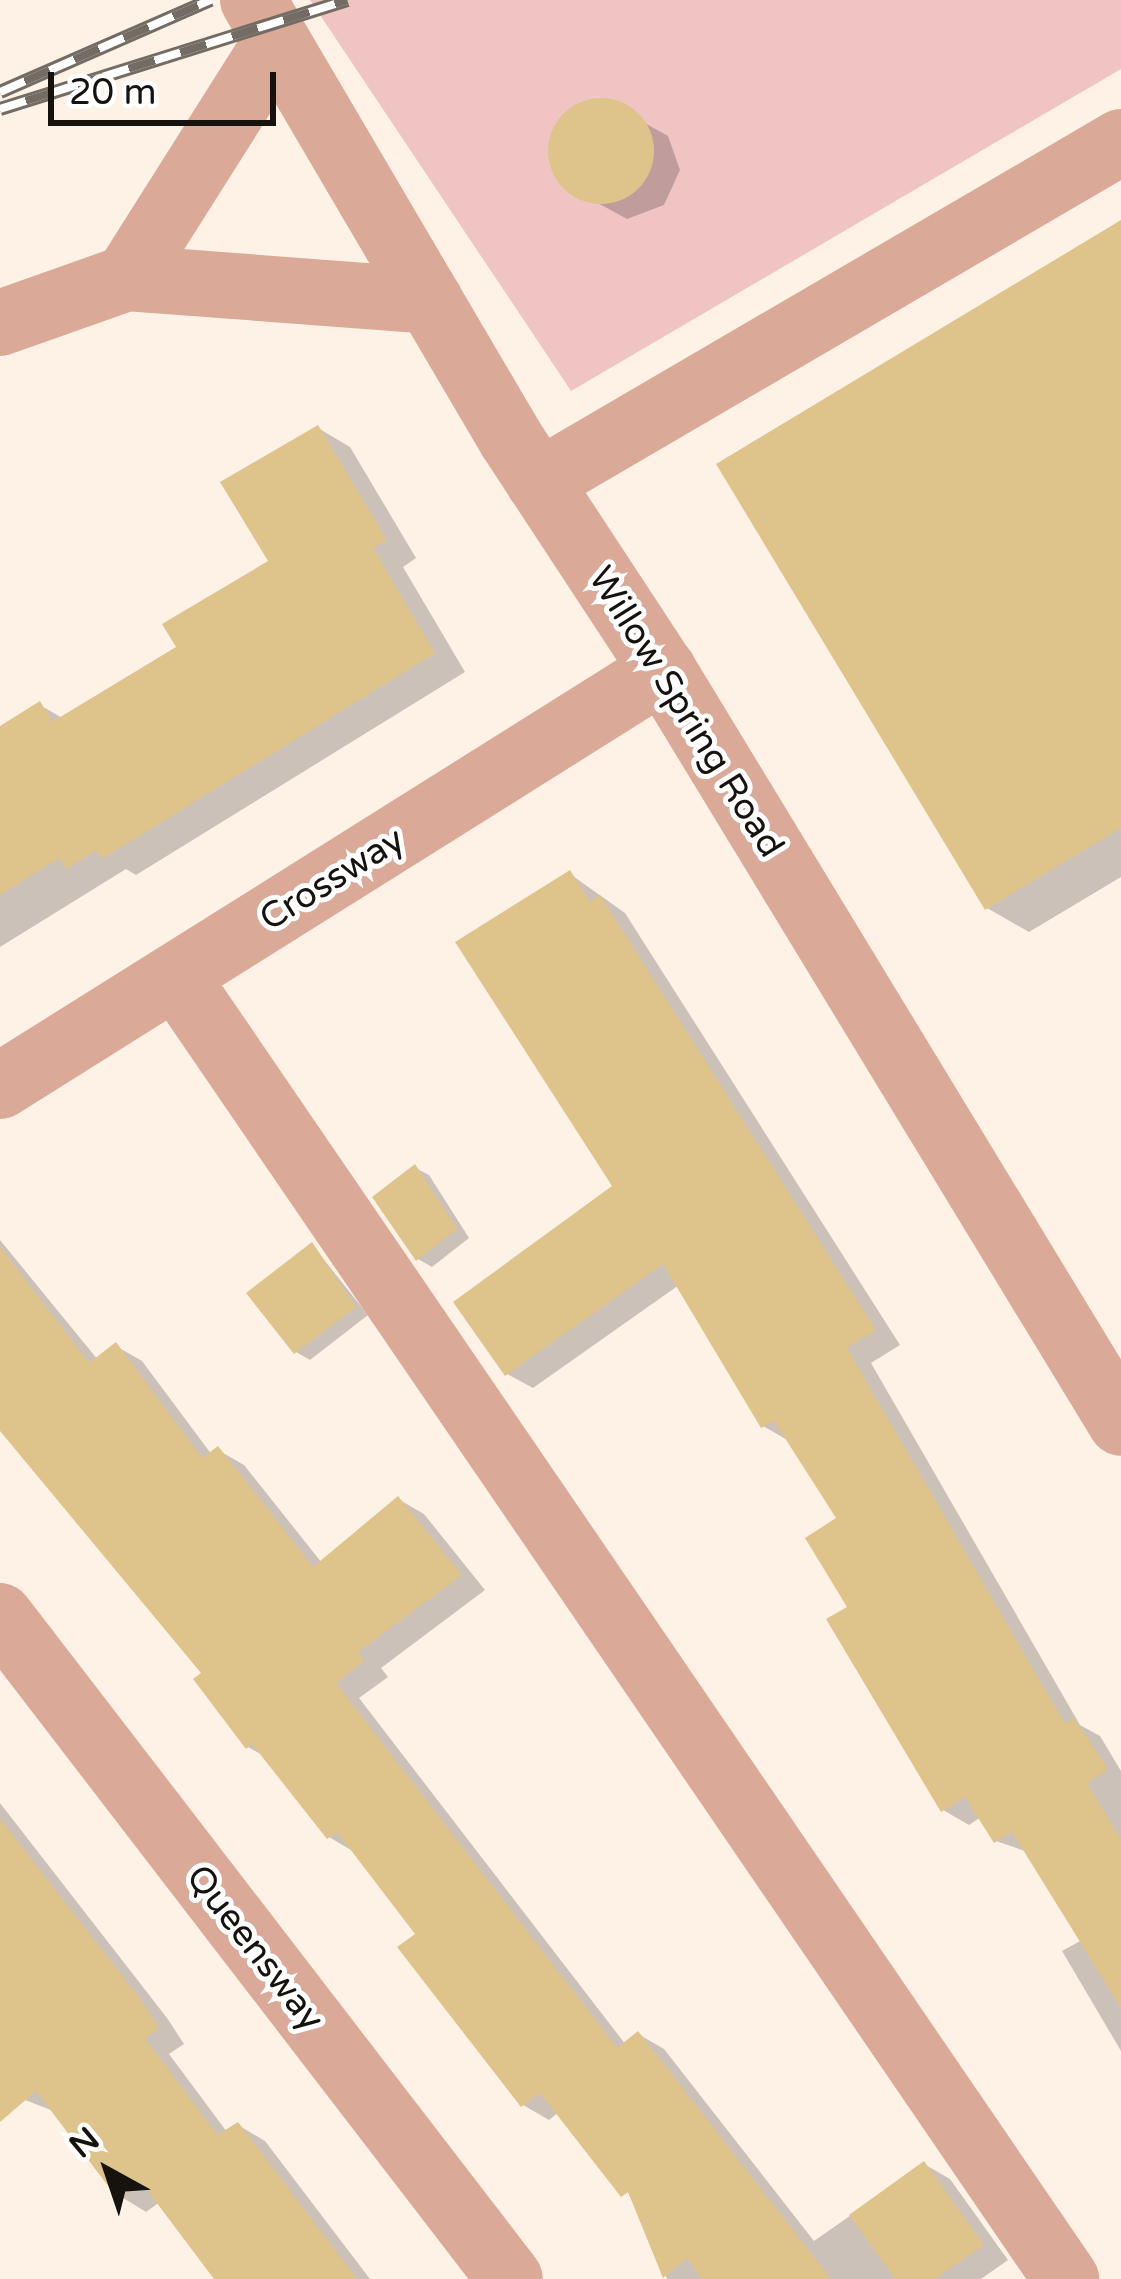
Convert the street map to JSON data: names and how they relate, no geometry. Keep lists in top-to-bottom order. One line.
{"streets":{"street":["Willow Spring Road","Crossway","Queensway"]},"crossings":[["Willow Spring Road","Crossway"]],"scale_bar":"20 m","north":"top left"}
